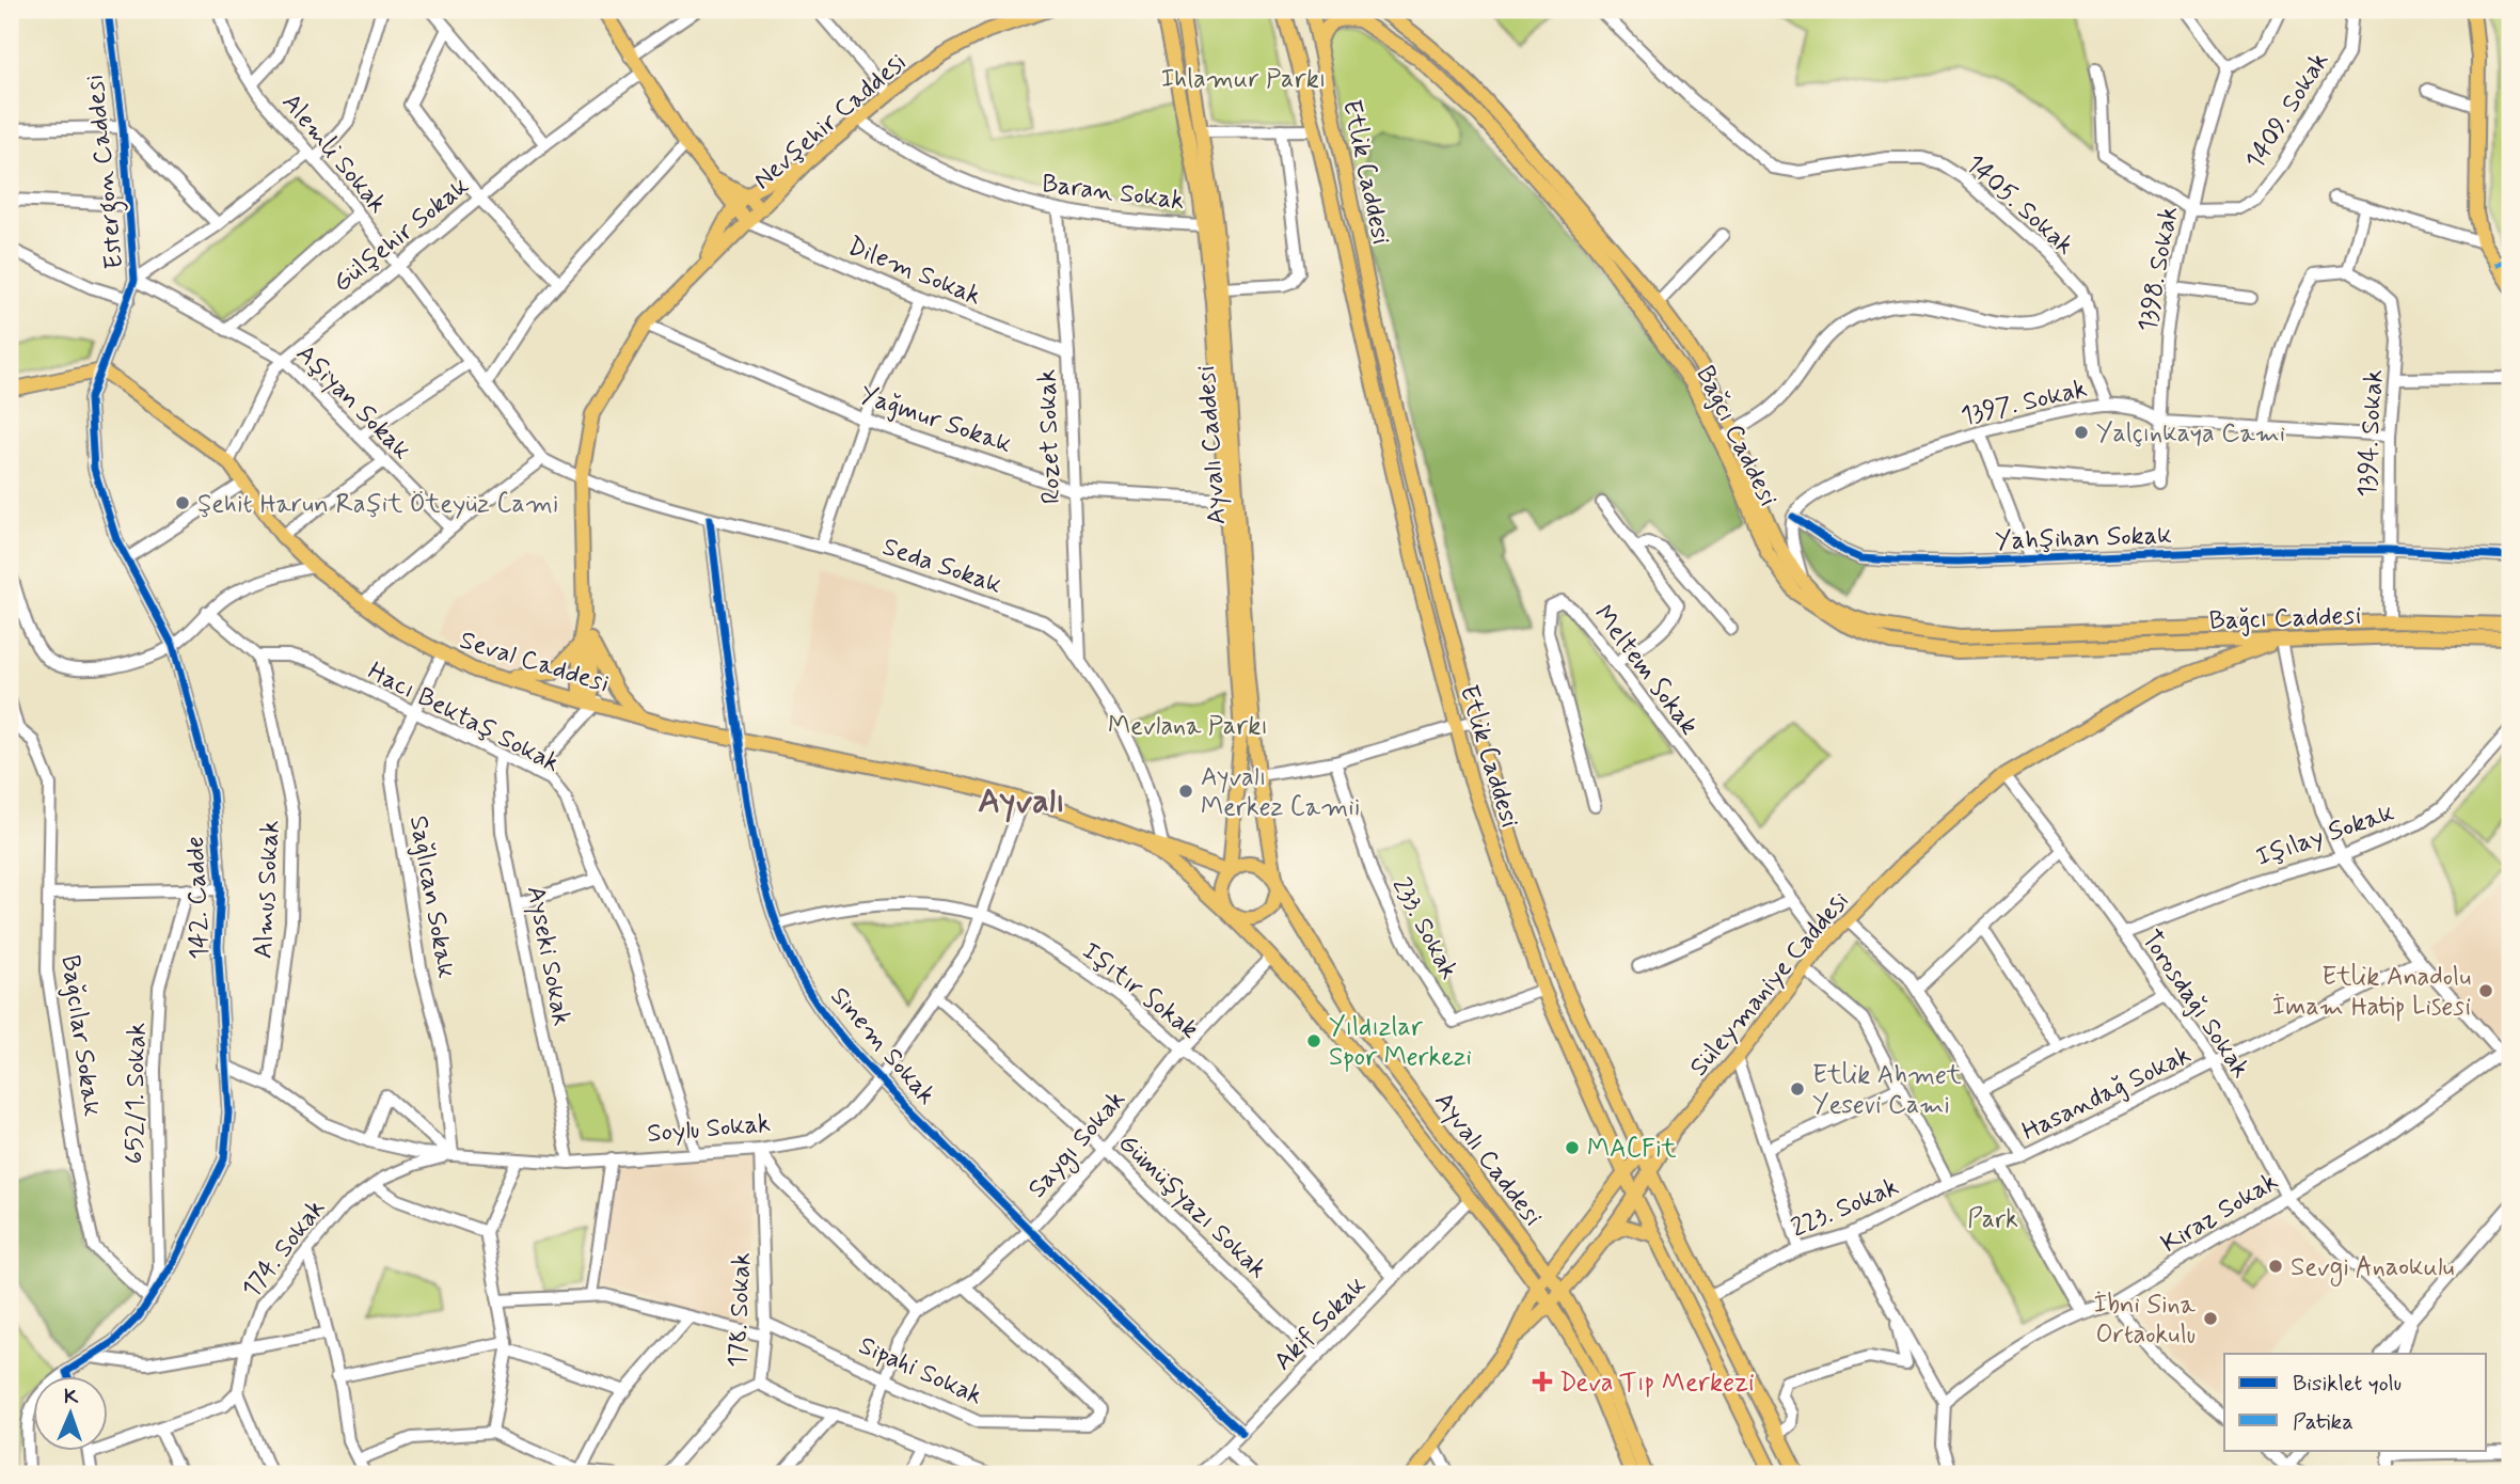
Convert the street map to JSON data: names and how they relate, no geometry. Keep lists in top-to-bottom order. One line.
{"streets":{"main road":["Nevşehir Caddesi","Etlik Caddesi","Bağcı Caddesi","Ayvalı Caddesi","Seval Caddesi","Süleymaniye Caddesi"],"street":["1409. Sokak","Alemli Sokak","Estergon Caddesi","Baran Sokak","1405. Sokak","Gülşehir Sokak","1398. Sokak","Dilem Sokak","Aşiyan Sokak","1397. Sokak","Yağmur Sokak","1394. Sokak","Rozet Sokak","Yahşihan Sokak","Seda Sokak","Meltem Sokak","Hacı Bektaş Sokak","Işılay Sokak","Almus Sokak","Sağlıcan Sokak","142. Cadde","233. Sokak","Ayseki Sokak","Işıtır Sokak","Torosdağı Sokak","Bağcılar Sokak","Sinem Sokak","Hasandağ Sokak","652/1. Sokak","Soylu Sokak","Saygı Sokak","Gümüşyazı Sokak","223. Sokak","Kiraz Sokak","174. Sokak","178. Sokak","Akif Sokak","Sipahi Sokak"]},"crossings":[["1409. Sokak","1398. Sokak"],["Nevşehir Caddesi","Baran Sokak"],["Nevşehir Caddesi","Dilem Sokak"],["Nevşehir Caddesi","Yağmur Sokak"],["Nevşehir Caddesi","Seda Sokak"],["Nevşehir Caddesi","Seval Caddesi"],["Alemli Sokak","Gülşehir Sokak"],["Alemli Sokak","Seda Sokak"],["Estergon Caddesi","Aşiyan Sokak"],["Estergon Caddesi","Seval Caddesi"],["Estergon Caddesi","142. Cadde"],["Etlik Caddesi","233. Sokak"],["Etlik Caddesi","Süleymaniye Caddesi"],["Etlik Caddesi","223. Sokak"],["Baran Sokak","Rozet Sokak"],["Baran Sokak","Ayvalı Caddesi"],["Gülşehir Sokak","Aşiyan Sokak"],["Gülşehir Sokak","Seval Caddesi"],["1398. Sokak","1397. Sokak"],["Dilem Sokak","Rozet Sokak"],["1397. Sokak","1394. Sokak"],["1397. Sokak","Yahşihan Sokak"],["Yağmur Sokak","Rozet Sokak"],["Yağmur Sokak","Ayvalı Caddesi"],["1394. Sokak","Bağcı Caddesi"],["1394. Sokak","Yahşihan Sokak"],["Bağcı Caddesi","Süleymaniye Caddesi"],["Rozet Sokak","Seda Sokak"],["Ayvalı Caddesi","Seval Caddesi"],["Ayvalı Caddesi","Süleymaniye Caddesi"],["Ayvalı Caddesi","Saygı Sokak"],["Ayvalı Caddesi","Akif Sokak"],["Seda Sokak","Seval Caddesi"],["Seda Sokak","Sinem Sokak"],["Seval Caddesi","Sağlıcan Sokak"],["Seval Caddesi","142. Cadde"],["Seval Caddesi","Sinem Sokak"],["Seval Caddesi","Soylu Sokak"],["Meltem Sokak","Süleymaniye Caddesi"],["Hacı Bektaş Sokak","Almus Sokak"],["Hacı Bektaş Sokak","Sağlıcan Sokak"],["Hacı Bektaş Sokak","Ayseki Sokak"],["Hacı Bektaş Sokak","Soylu Sokak"],["Işılay Sokak","Torosdağı Sokak"],["Almus Sokak","Soylu Sokak"],["Sağlıcan Sokak","Soylu Sokak"],["Sağlıcan Sokak","174. Sokak"],["142. Cadde","Bağcılar Sokak"],["142. Cadde","652/1. Sokak"],["142. Cadde","Soylu Sokak"],["Ayseki Sokak","Soylu Sokak"],["Süleymaniye Caddesi","Torosdağı Sokak"],["Işıtır Sokak","Sinem Sokak"],["Işıtır Sokak","Soylu Sokak"],["Işıtır Sokak","Saygı Sokak"],["Işıtır Sokak","Akif Sokak"],["Torosdağı Sokak","Hasandağ Sokak"],["Torosdağı Sokak","Kiraz Sokak"],["Bağcılar Sokak","652/1. Sokak"],["Sinem Sokak","Soylu Sokak"],["Sinem Sokak","Saygı Sokak"],["Sinem Sokak","Akif Sokak"],["Hasandağ Sokak","223. Sokak"],["Hasandağ Sokak","Kiraz Sokak"],["Soylu Sokak","Gümüşyazı Sokak"],["Soylu Sokak","174. Sokak"],["Soylu Sokak","178. Sokak"],["Soylu Sokak","Sipahi Sokak"],["Saygı Sokak","Gümüşyazı Sokak"],["Saygı Sokak","Sipahi Sokak"],["Gümüşyazı Sokak","Akif Sokak"],["178. Sokak","Sipahi Sokak"]],"districts":["Ayvalı"],"parks":["Ihlamur Parkı","Mevlana Parkı","Park"],"places":{"other":["Yalçınkaya Cami","Şehit Harun Raşit Öteyüz Cami","Ayvalı Merkez Camii","Etlik Anadolu İmam Hatip Lisesi","Yıldızlar Spor Merkezi","Etlik Ahmet Yesevi Cami","MACFit","Sevgi Anaokulu","İbni Sina Ortaokulu"],"health":["Deva Tıp Merkezi"]},"legend":["Bisiklet yolu","Patika"],"north":"top"}
